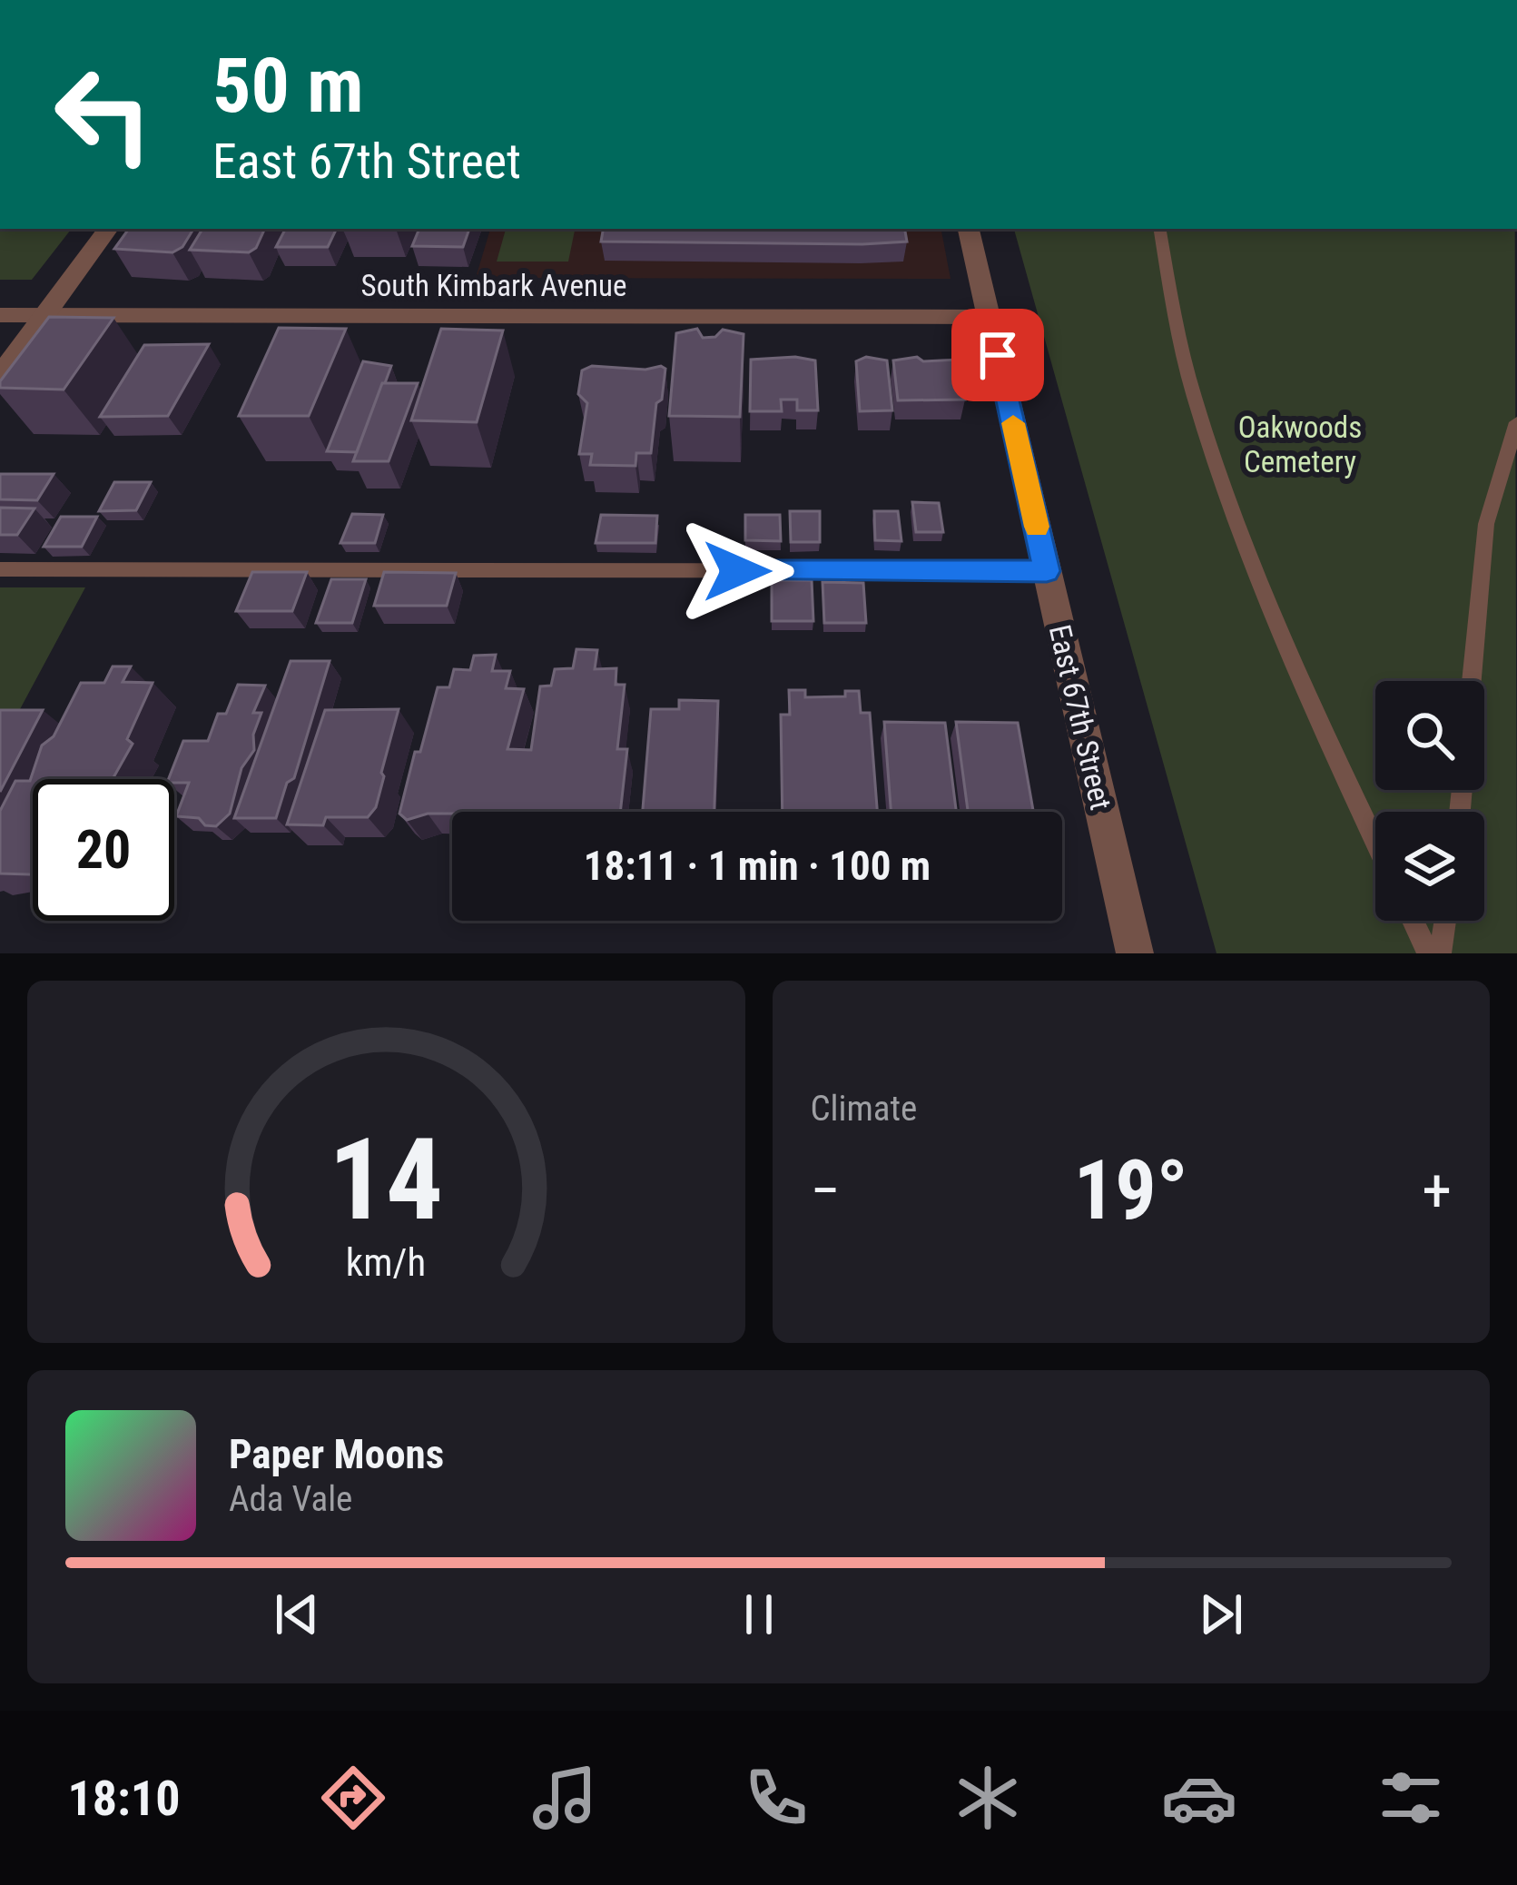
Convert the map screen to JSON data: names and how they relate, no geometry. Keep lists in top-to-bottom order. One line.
{"streets":{"street":["South Kimbark Avenue","East 67th Street"]},"crossings":[["South Kimbark Avenue","East 67th Street"]],"parks":["Oakwoods Cemetery"],"page":{"turn":["50 m","East 67th Street"],"limit":"20","trip":"18:11 · 1 min · 100 m","tile":"Climate","heat":["−","19°","+"],"song":["Paper Moons","Ada Vale"],"tabs":"18:10","gauge":["14","km/h"]}}
